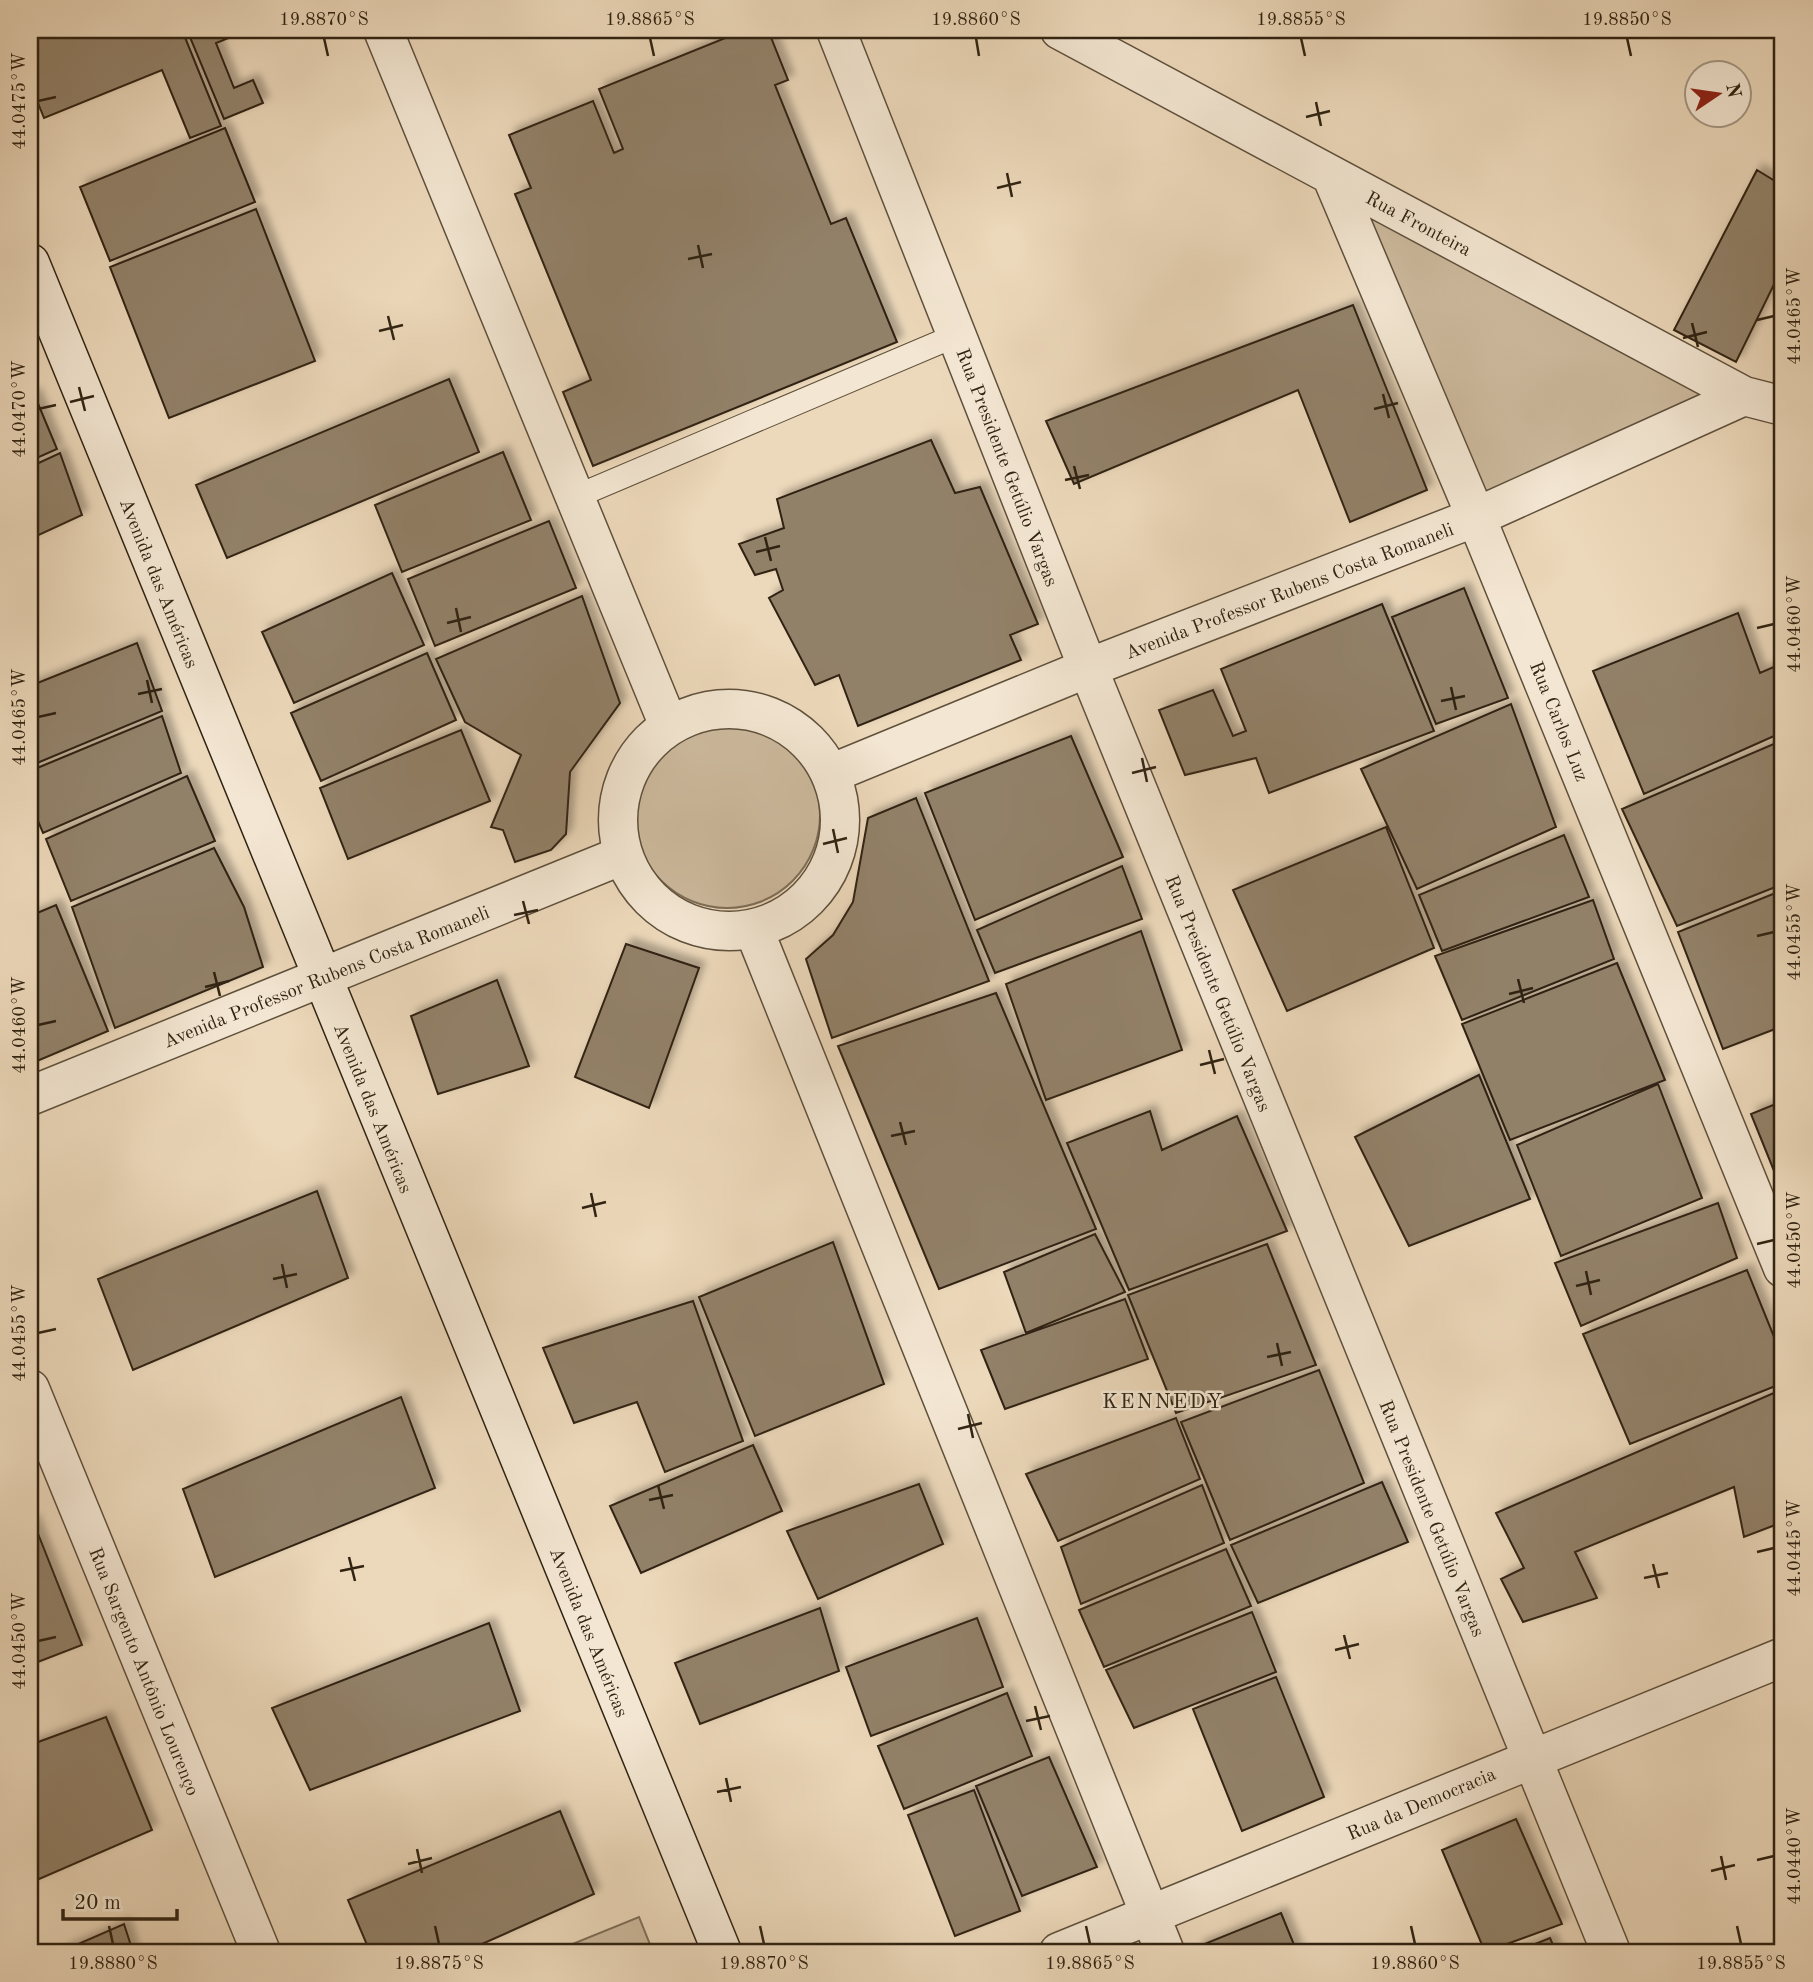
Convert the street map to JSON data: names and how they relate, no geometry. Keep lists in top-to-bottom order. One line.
{"streets":{"street":["Rua Fronteira","Rua Presidente Getúlio Vargas","Avenida das Américas","Avenida Professor Rubens Costa Romaneli","Rua Carlos Luz","Rua Sargento Antônio Lourenço","Rua da Democracia"]},"crossings":[["Rua Fronteira","Avenida Professor Rubens Costa Romaneli"],["Rua Fronteira","Rua Carlos Luz"],["Rua Presidente Getúlio Vargas","Avenida Professor Rubens Costa Romaneli"],["Rua Presidente Getúlio Vargas","Rua da Democracia"],["Avenida das Américas","Avenida Professor Rubens Costa Romaneli"],["Avenida Professor Rubens Costa Romaneli","Rua Carlos Luz"]],"districts":["KENNEDY"],"scale_bar":"20 m","north":"right","coordinates":["19.8870°S","19.8865°S","19.8860°S","19.8855°S","19.8850°S","44.0475°W","44.0465°W","44.0470°W","44.0460°W","44.0455°W","44.0450°W","44.0445°W","44.0440°W","19.8880°S","19.8875°S"]}
